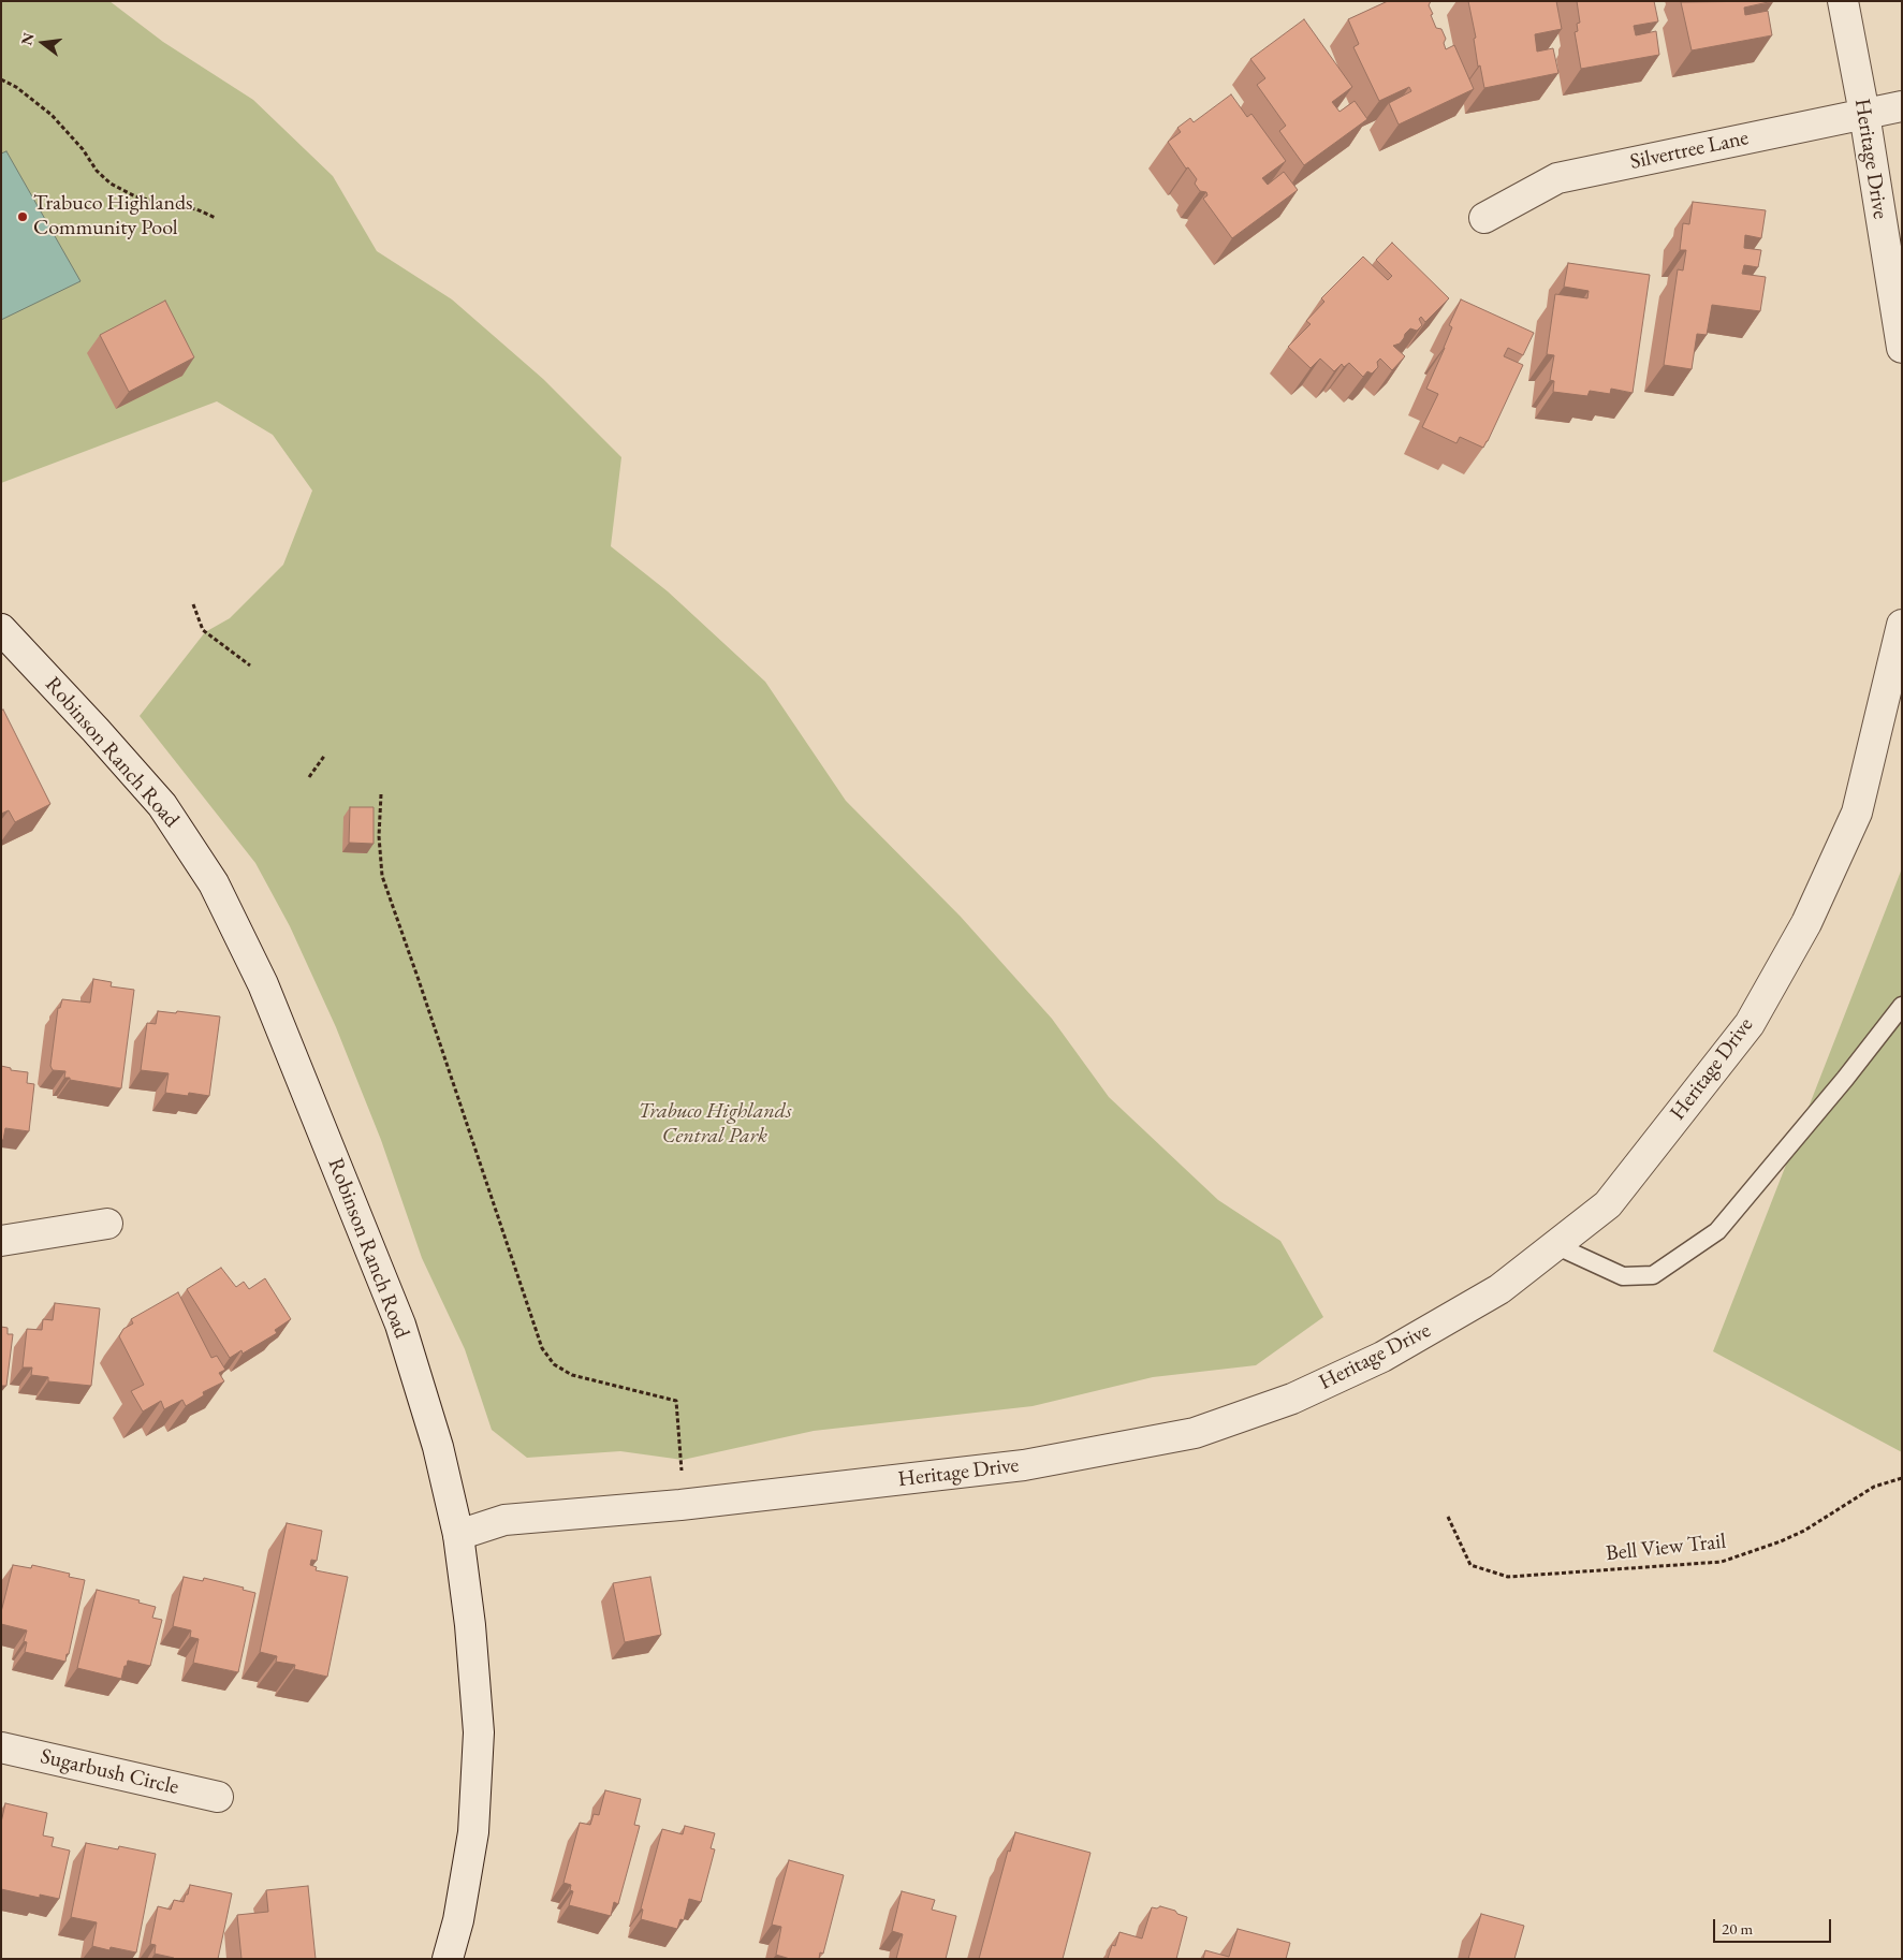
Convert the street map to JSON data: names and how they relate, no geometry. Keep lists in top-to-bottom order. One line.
{"streets":{"street":["Silvertree Lane","Heritage Drive","Robinson Ranch Road","Sugarbush Circle"],"path":["Bell View Trail"]},"crossings":[["Silvertree Lane","Heritage Drive"],["Heritage Drive","Robinson Ranch Road"]],"parks":["Trabuco Highlands Central Park"],"places":["Trabuco Highlands Community Pool"],"scale_bar":"20 m","north":"left"}
